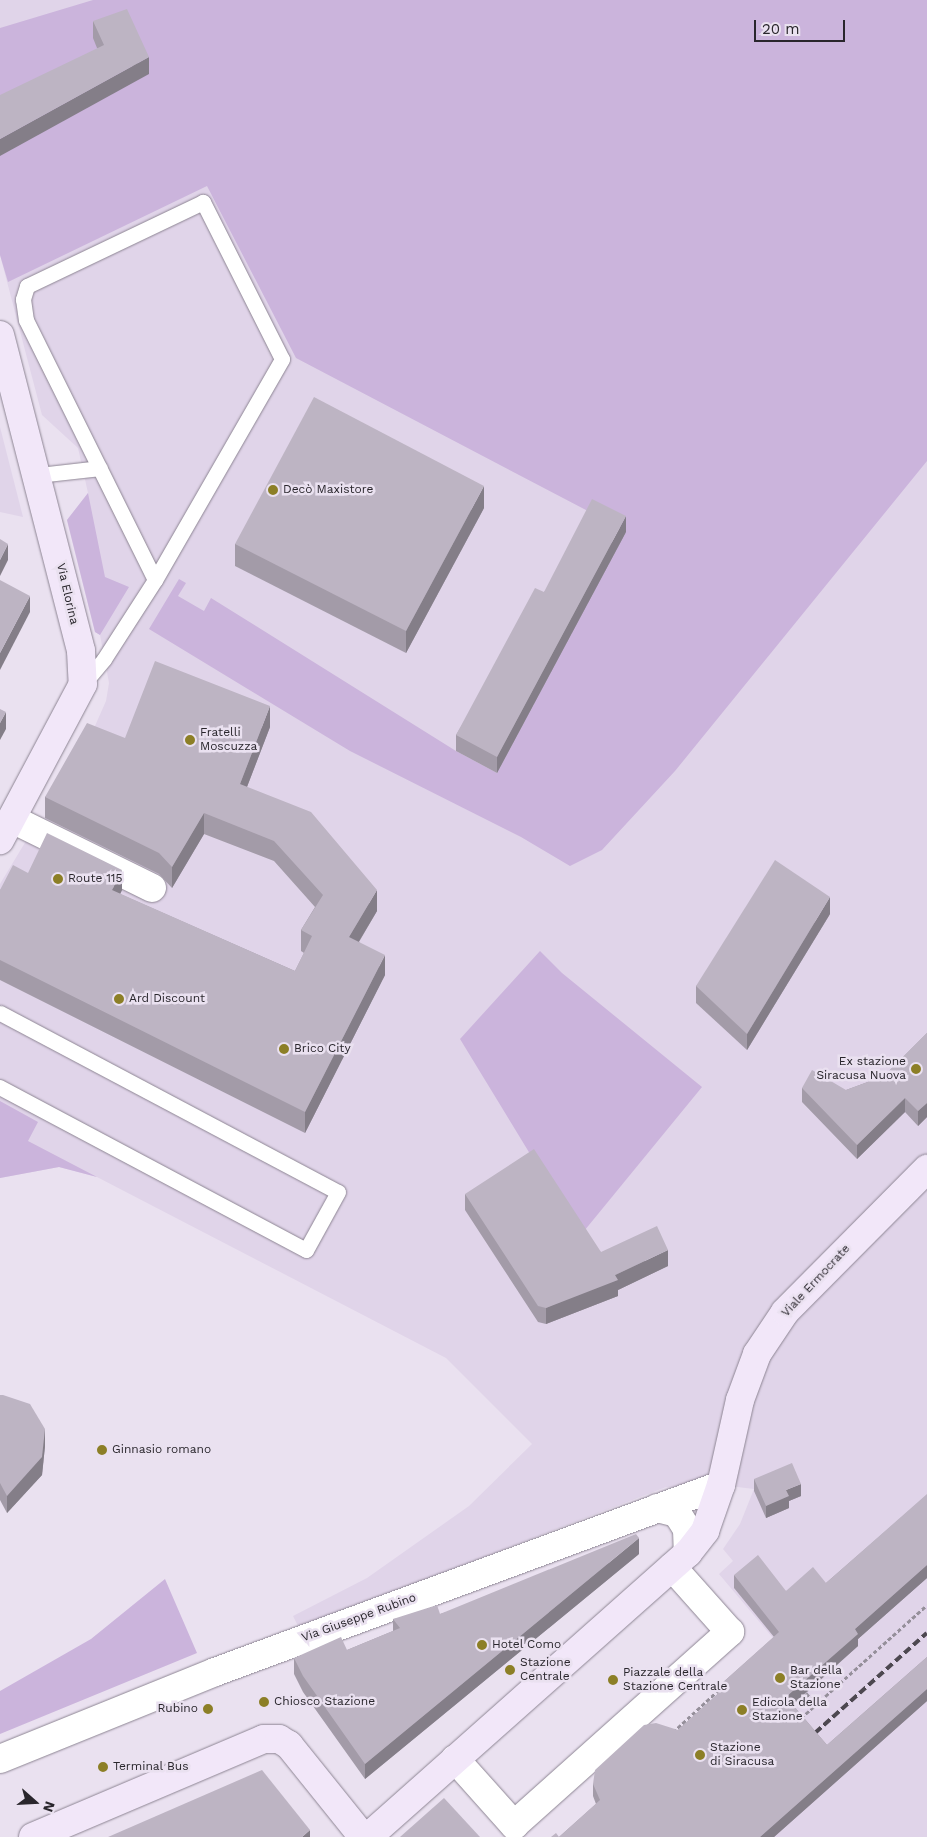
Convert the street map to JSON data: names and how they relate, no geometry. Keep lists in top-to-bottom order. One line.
{"streets":{"main road":["Via Elorina","Viale Ermocrate"],"street":["Via Giuseppe Rubino"]},"crossings":[["Viale Ermocrate","Via Giuseppe Rubino"]],"places":["Decò Maxistore","Fratelli Moscuzza","Route 115","Ard Discount","Brico City","Ex stazione Siracusa Nuova","Ginnasio romano","Hotel Como","Stazione Centrale","Bar della Stazione","Piazzale della Stazione Centrale","Chiosco Stazione","Rubino","Edicola della Stazione","Stazione di Siracusa","Terminal Bus"],"scale_bar":"20 m","north":"right"}
